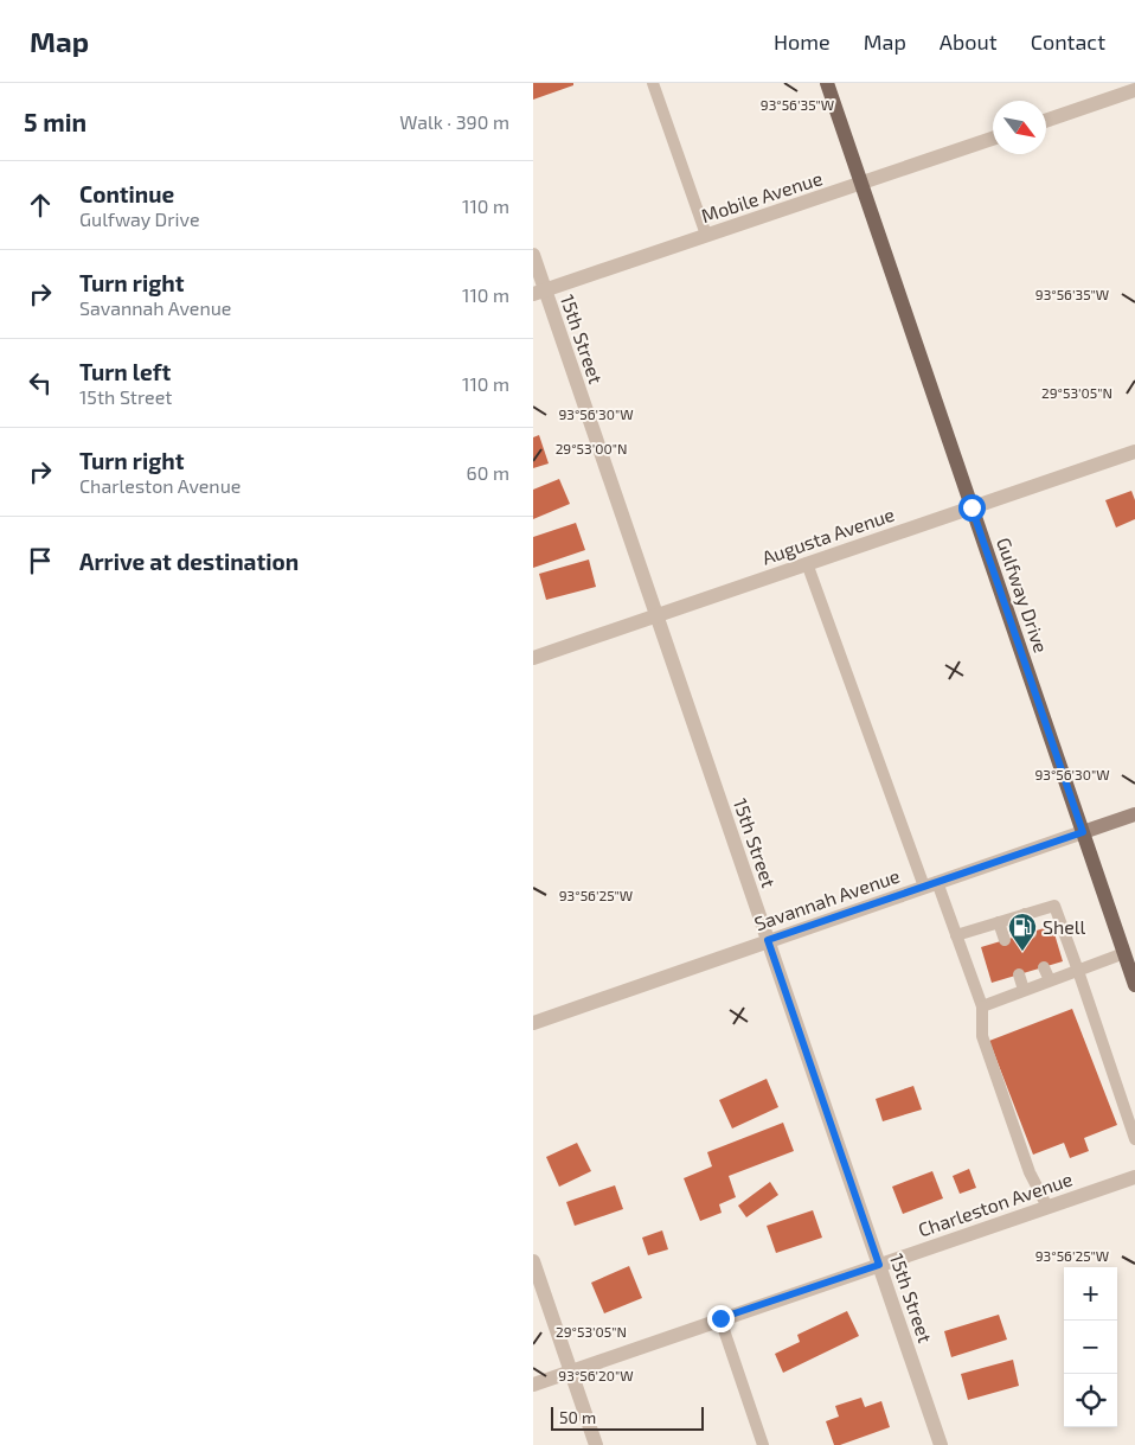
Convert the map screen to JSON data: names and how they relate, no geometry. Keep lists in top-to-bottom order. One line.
{"streets":{"main road":["Gulfway Drive","Savannah Avenue"],"street":["Mobile Avenue","15th Street","Augusta Avenue","Charleston Avenue"]},"crossings":[["Mobile Avenue","15th Street"],["Mobile Avenue","Gulfway Drive"],["15th Street","Augusta Avenue"],["15th Street","Savannah Avenue"],["15th Street","Charleston Avenue"],["Augusta Avenue","Gulfway Drive"],["Gulfway Drive","Savannah Avenue"]],"places":{"fuel station":["Shell"]},"scale_bar":"50 m","north":"bottom right","page":{"header":"Map","nav":["Home","Map","About","Contact"],"heading":["5 min","Walk · 390 m"],"list":[["Continue","Gulfway Drive","110 m"],["Turn right","Savannah Avenue","110 m"],["Turn left","15th Street","110 m"],["Turn right","Charleston Avenue","60 m"],"Arrive at destination"],"map_buttons":["+","−"],"scale":"50 m"},"coordinates":["93°56'35\"W","29°53'05\"N","93°56'30\"W","29°53'00\"N","93°56'25\"W","93°56'20\"W"]}
